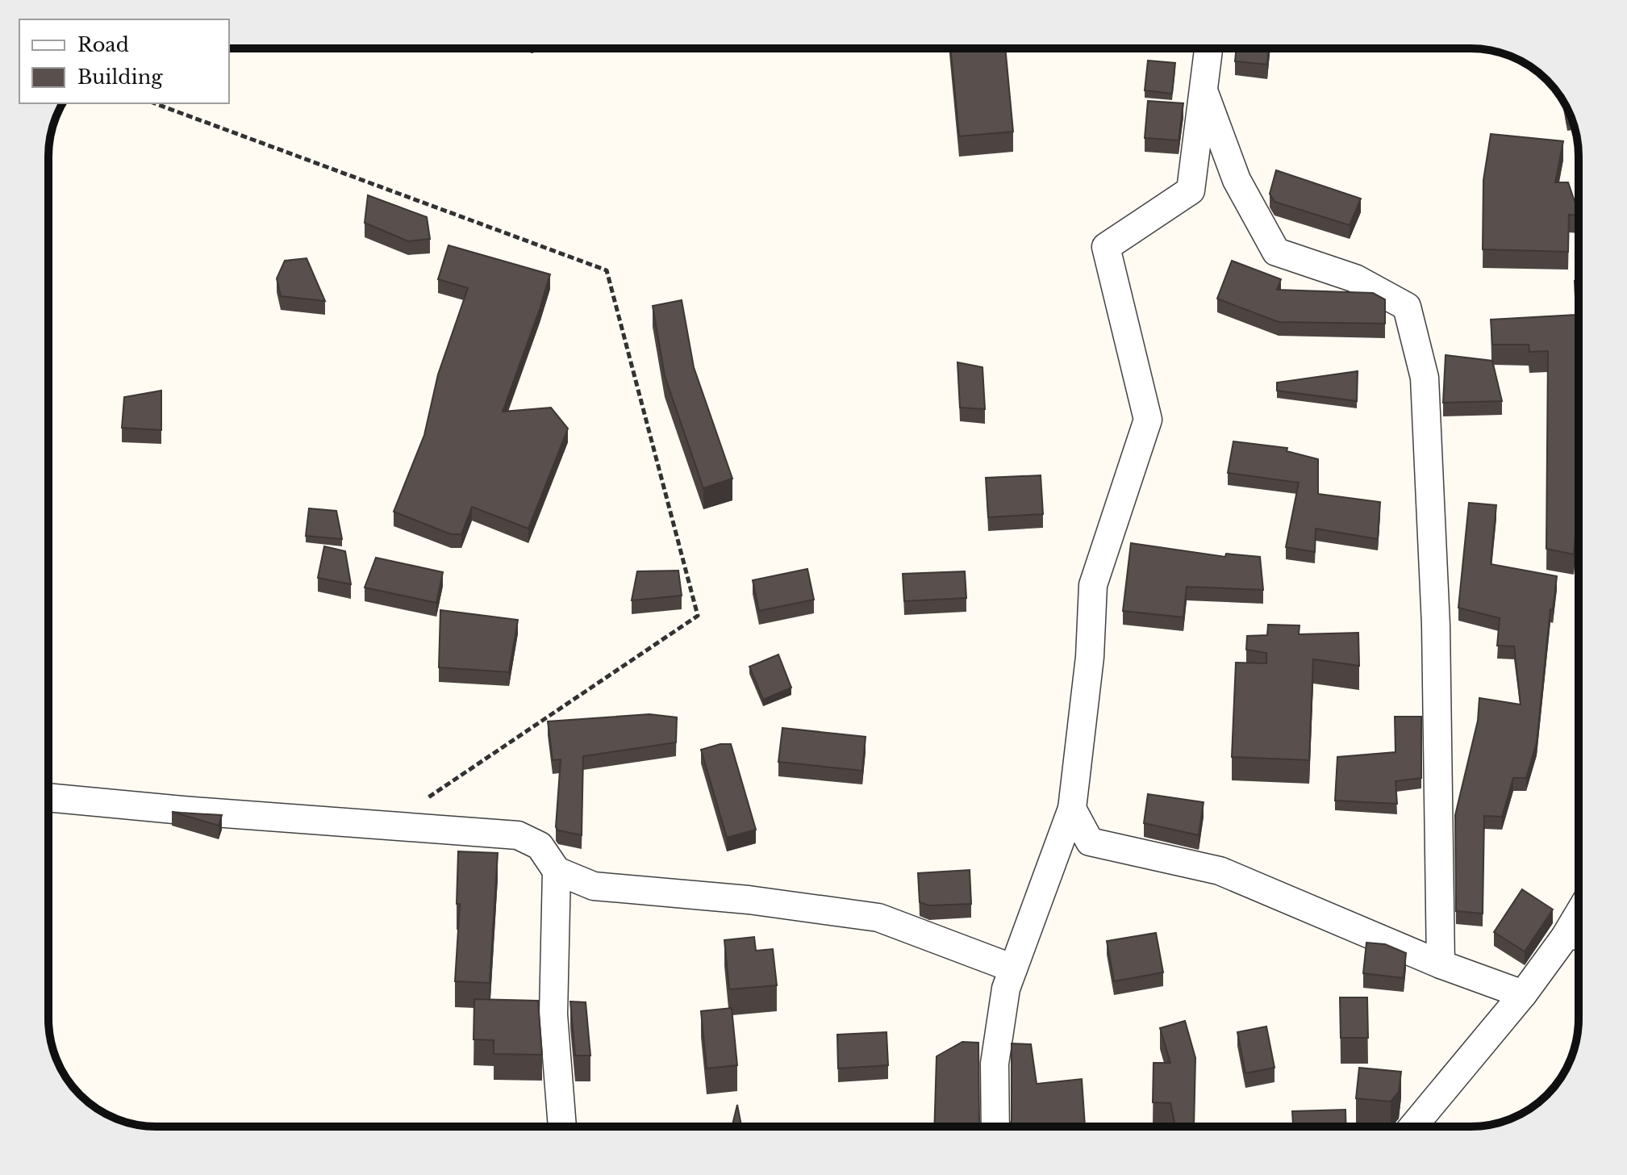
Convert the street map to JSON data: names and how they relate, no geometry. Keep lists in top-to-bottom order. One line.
{"legend":["Road","Building"]}
